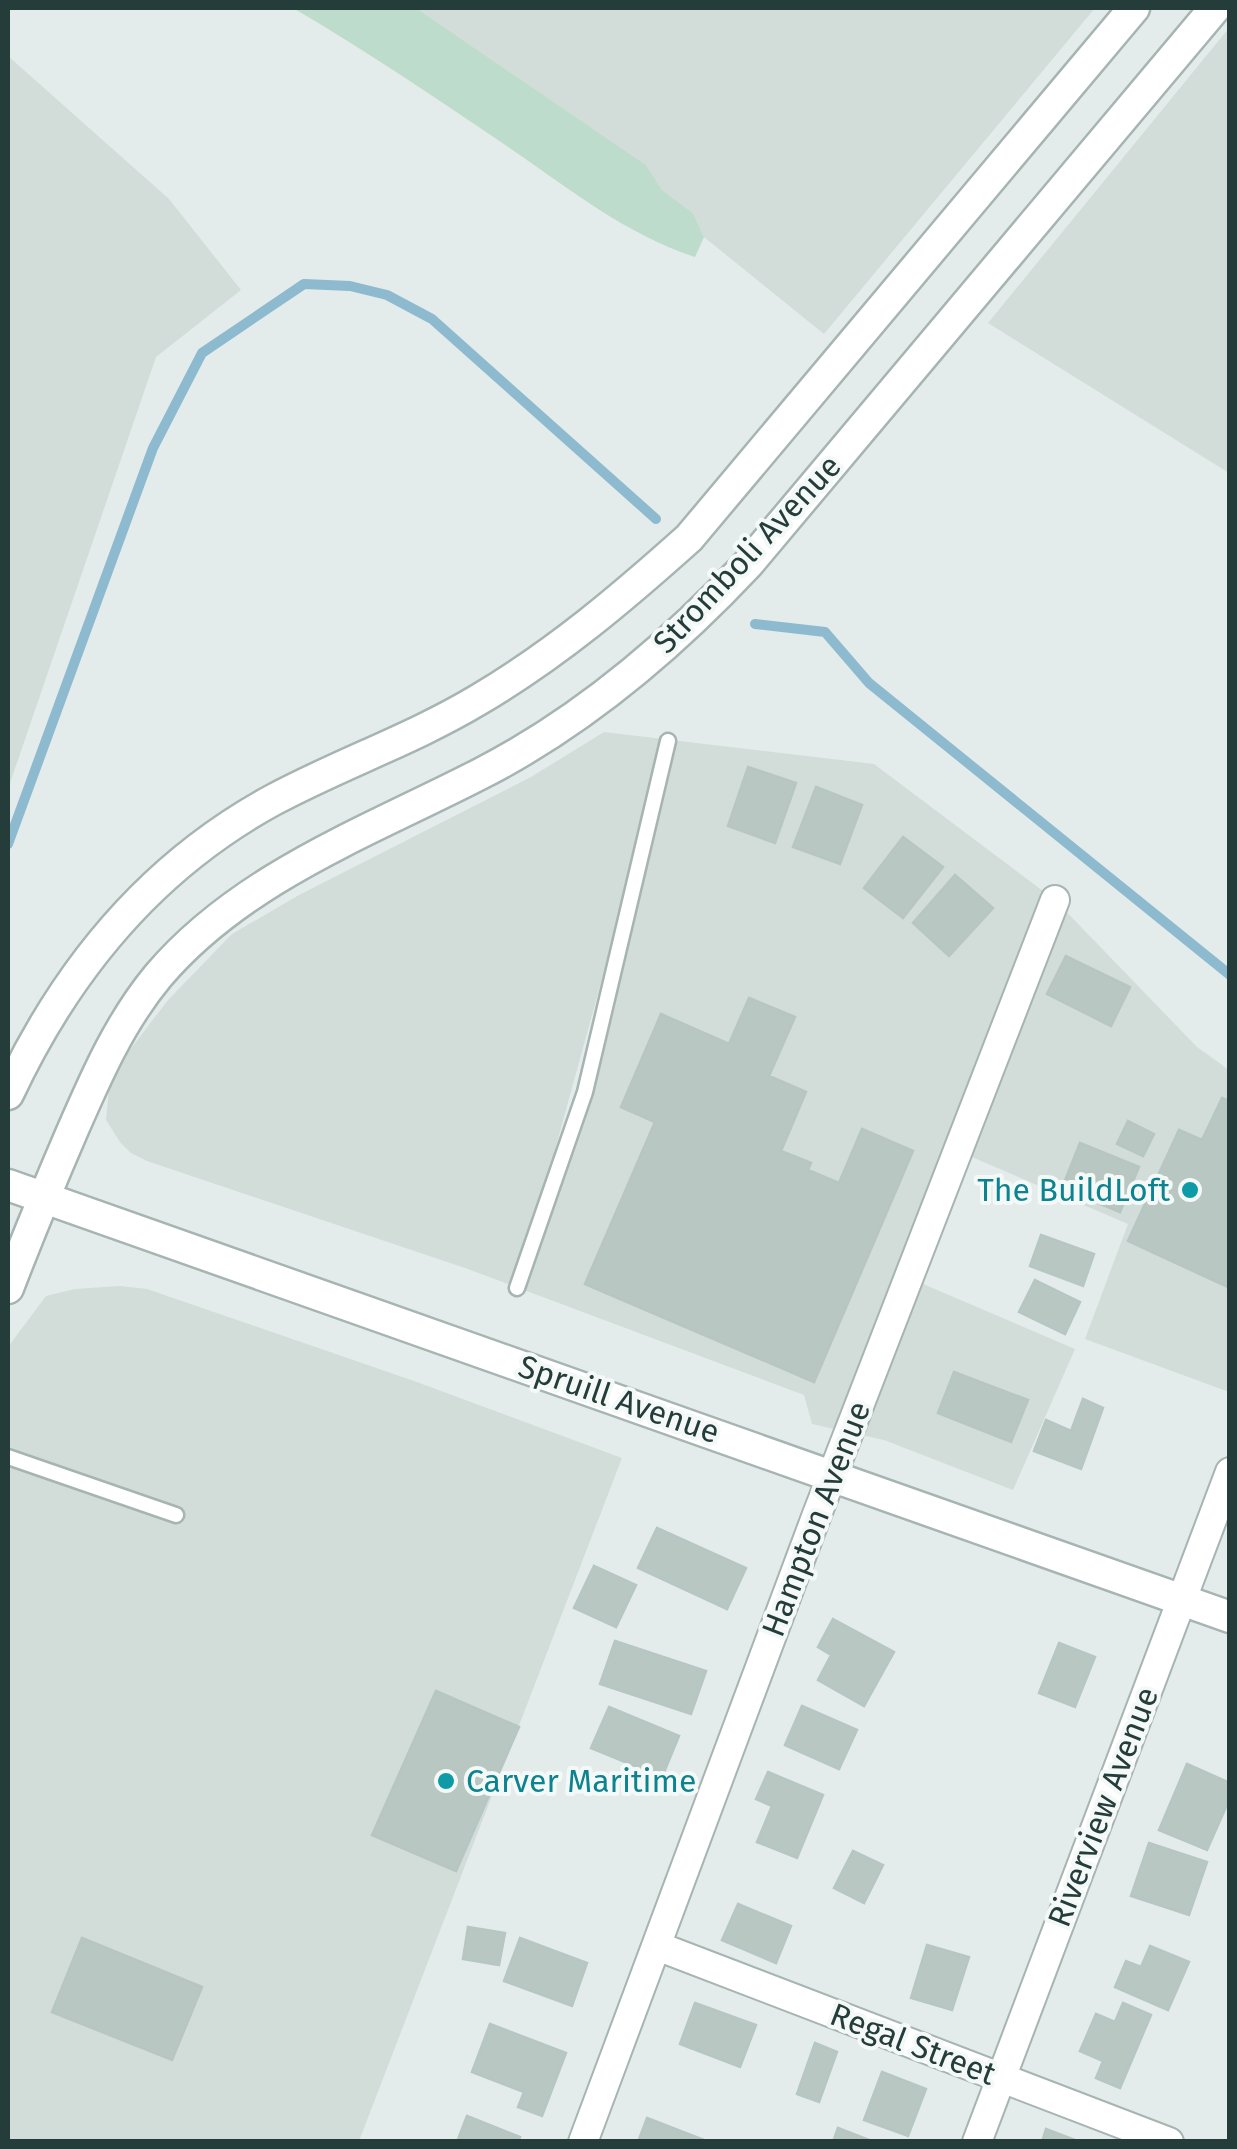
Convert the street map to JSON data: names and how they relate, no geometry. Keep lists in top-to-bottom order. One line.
{"streets":{"street":["Stromboli Avenue","Spruill Avenue","Hampton Avenue","Riverview Avenue","Regal Street"]},"crossings":[["Stromboli Avenue","Spruill Avenue"],["Spruill Avenue","Hampton Avenue"],["Spruill Avenue","Riverview Avenue"],["Hampton Avenue","Regal Street"],["Riverview Avenue","Regal Street"]],"places":["The BuildLoft","Carver Maritime"]}
